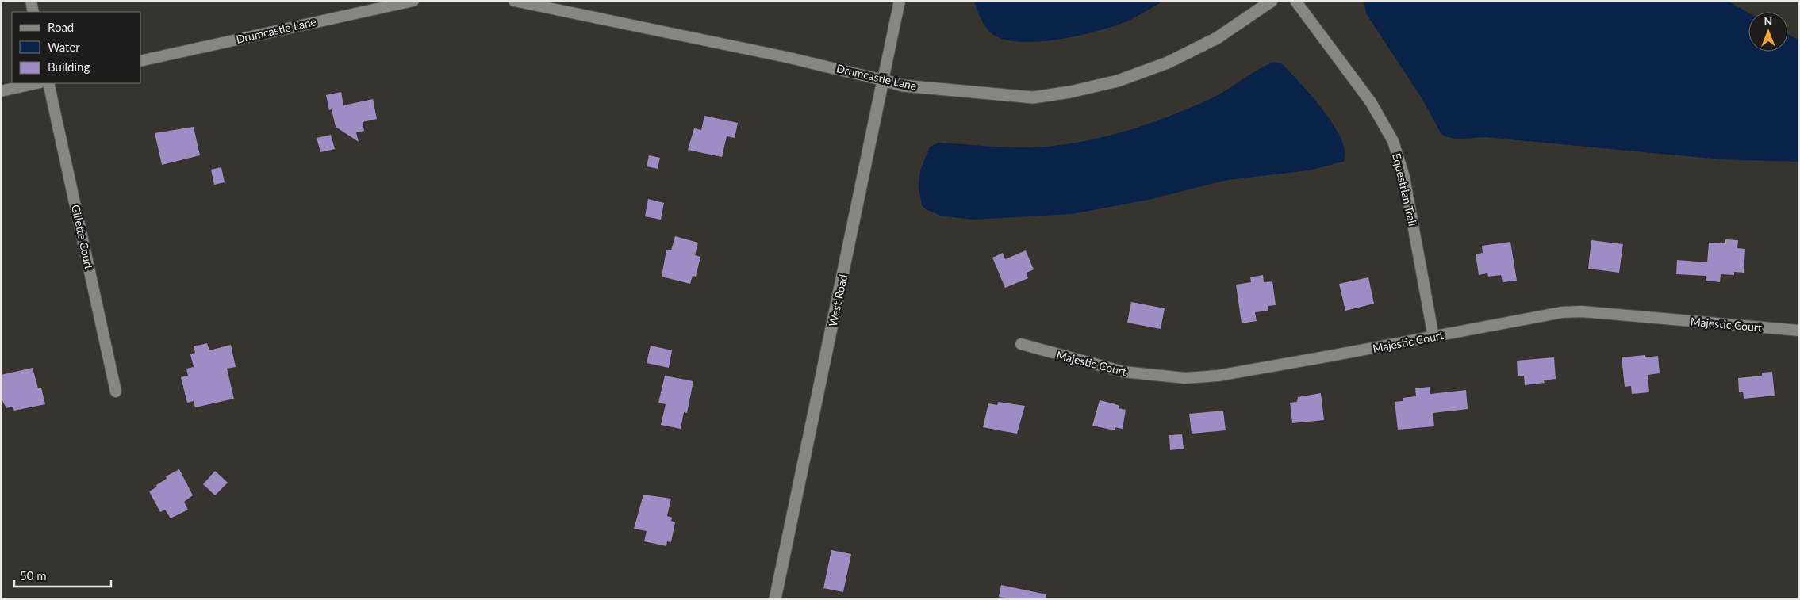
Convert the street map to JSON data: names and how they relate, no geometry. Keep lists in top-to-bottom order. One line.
{"streets":{"street":["Drumcastle Lane","Equestrian Trail","Gillette Court","West Road","Majestic Court"]},"crossings":[["Drumcastle Lane","West Road"],["Equestrian Trail","Majestic Court"]],"legend":["Road","Water","Building"],"scale_bar":"50 m","north":"top"}
